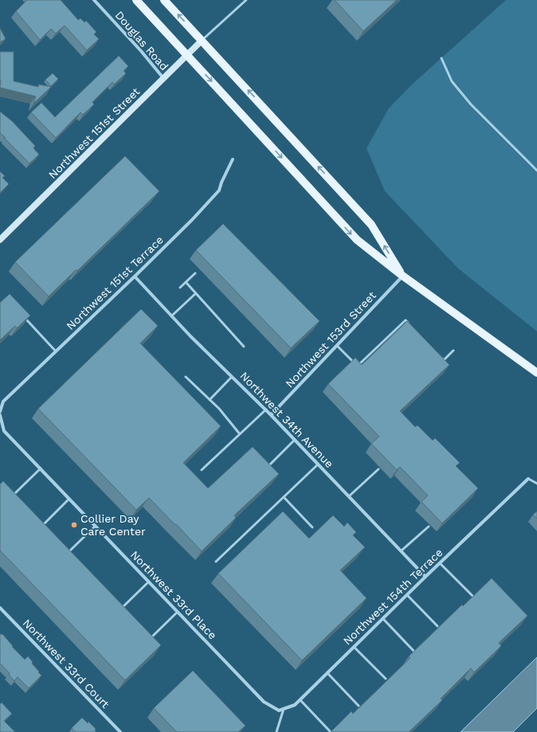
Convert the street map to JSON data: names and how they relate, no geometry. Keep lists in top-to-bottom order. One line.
{"streets":{"street":["Douglas Road","Northwest 151st Street","Northwest 151st Terrace","Northwest 153rd Street","Northwest 34th Avenue","Northwest 33rd Place","Northwest 154th Terrace","Northwest 33rd Court"]},"crossings":[["Douglas Road","Northwest 151st Street"],["Northwest 151st Terrace","Northwest 34th Avenue"],["Northwest 153rd Street","Northwest 34th Avenue"],["Northwest 34th Avenue","Northwest 154th Terrace"],["Northwest 33rd Place","Northwest 154th Terrace"]],"places":["Collier Day Care Center"]}
